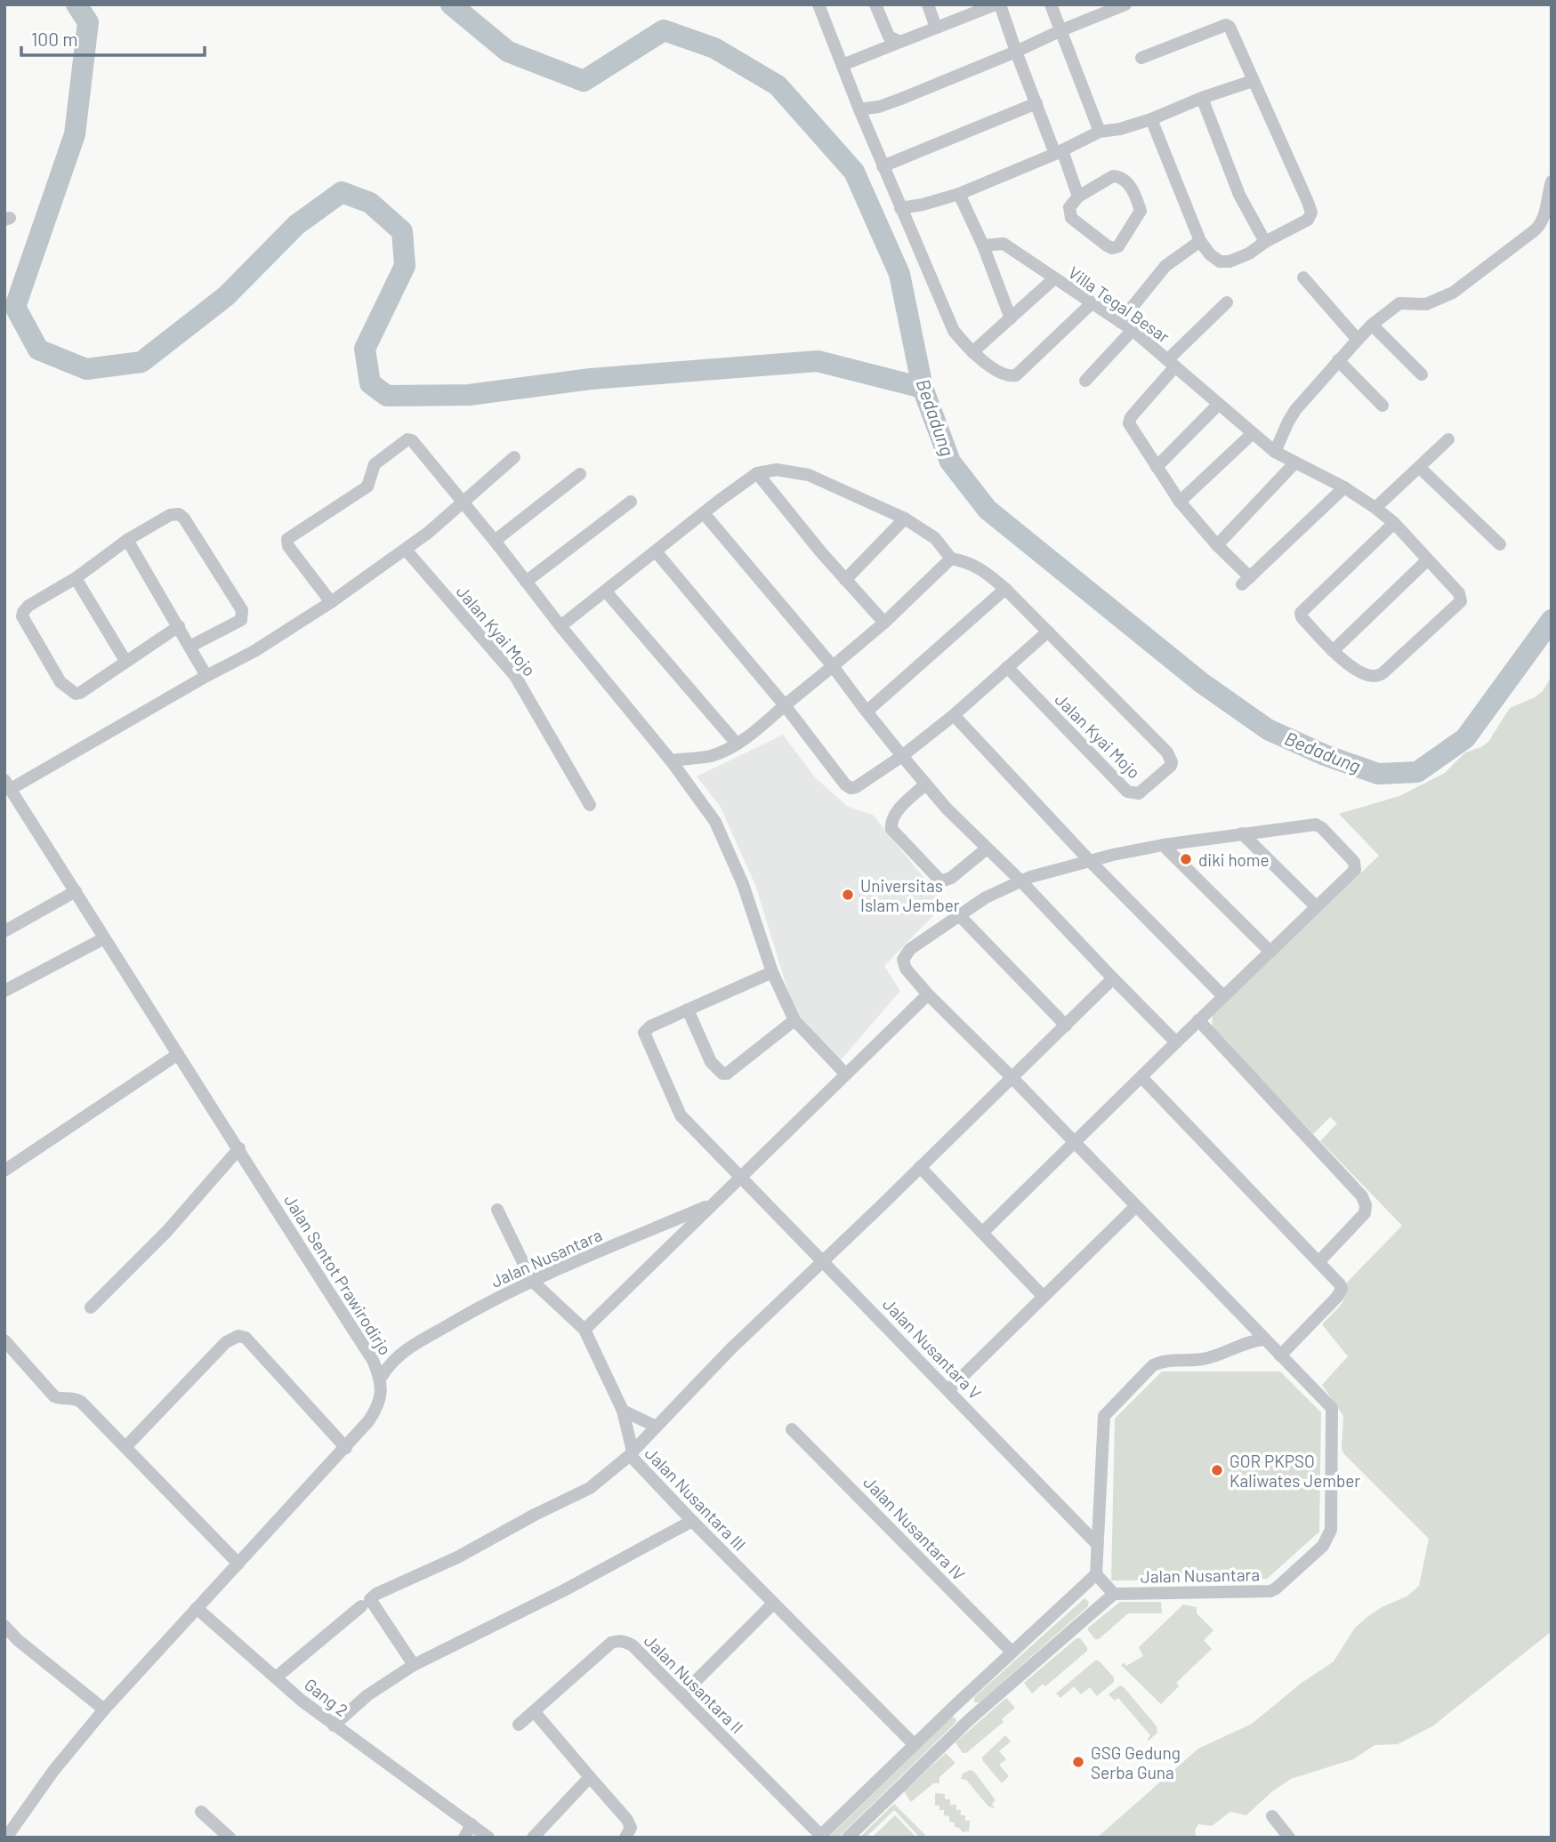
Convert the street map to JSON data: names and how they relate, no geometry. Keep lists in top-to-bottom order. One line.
{"streets":{"street":["Villa Tegal Besar","Jalan Kyai Mojo","Jalan Nusantara","Jalan Sentot Prawirodirjo","Jalan Nusantara V","Jalan Nusantara III","Jalan Nusantara IV","Jalan Nusantara II","Gang 2"]},"crossings":[["Jalan Nusantara","Jalan Nusantara III"],["Jalan Sentot Prawirodirjo","Gang 2"]],"water":["Bedadung"],"places":["diki home","Universitas Islam Jember","GOR PKPSO Kaliwates Jember","GSG Gedung Serba Guna"],"scale_bar":"100 m"}
